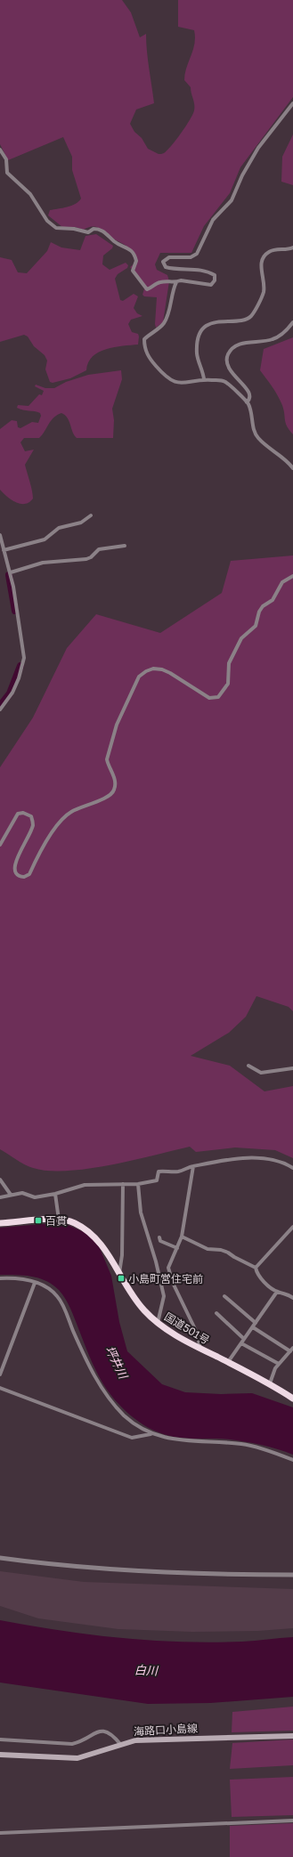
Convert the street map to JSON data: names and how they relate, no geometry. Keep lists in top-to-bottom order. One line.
{"streets":{"highway":["国道501号"],"main road":["海路口小島線"]},"water":["坪井川","白川"],"places":{"transit":["百貫","小島町営住宅前"]}}
